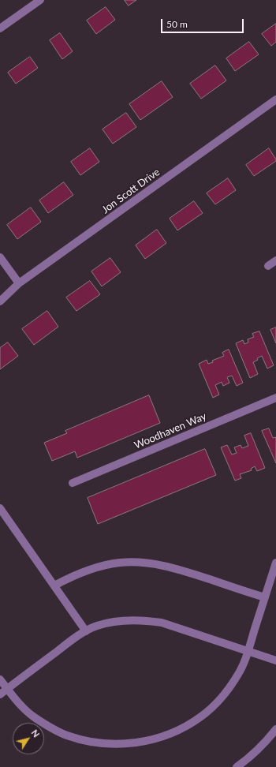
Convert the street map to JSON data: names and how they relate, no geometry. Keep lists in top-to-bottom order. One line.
{"streets":{"street":["Jon Scott Drive","Woodhaven Way"]},"scale_bar":"50 m","north":"top right"}
